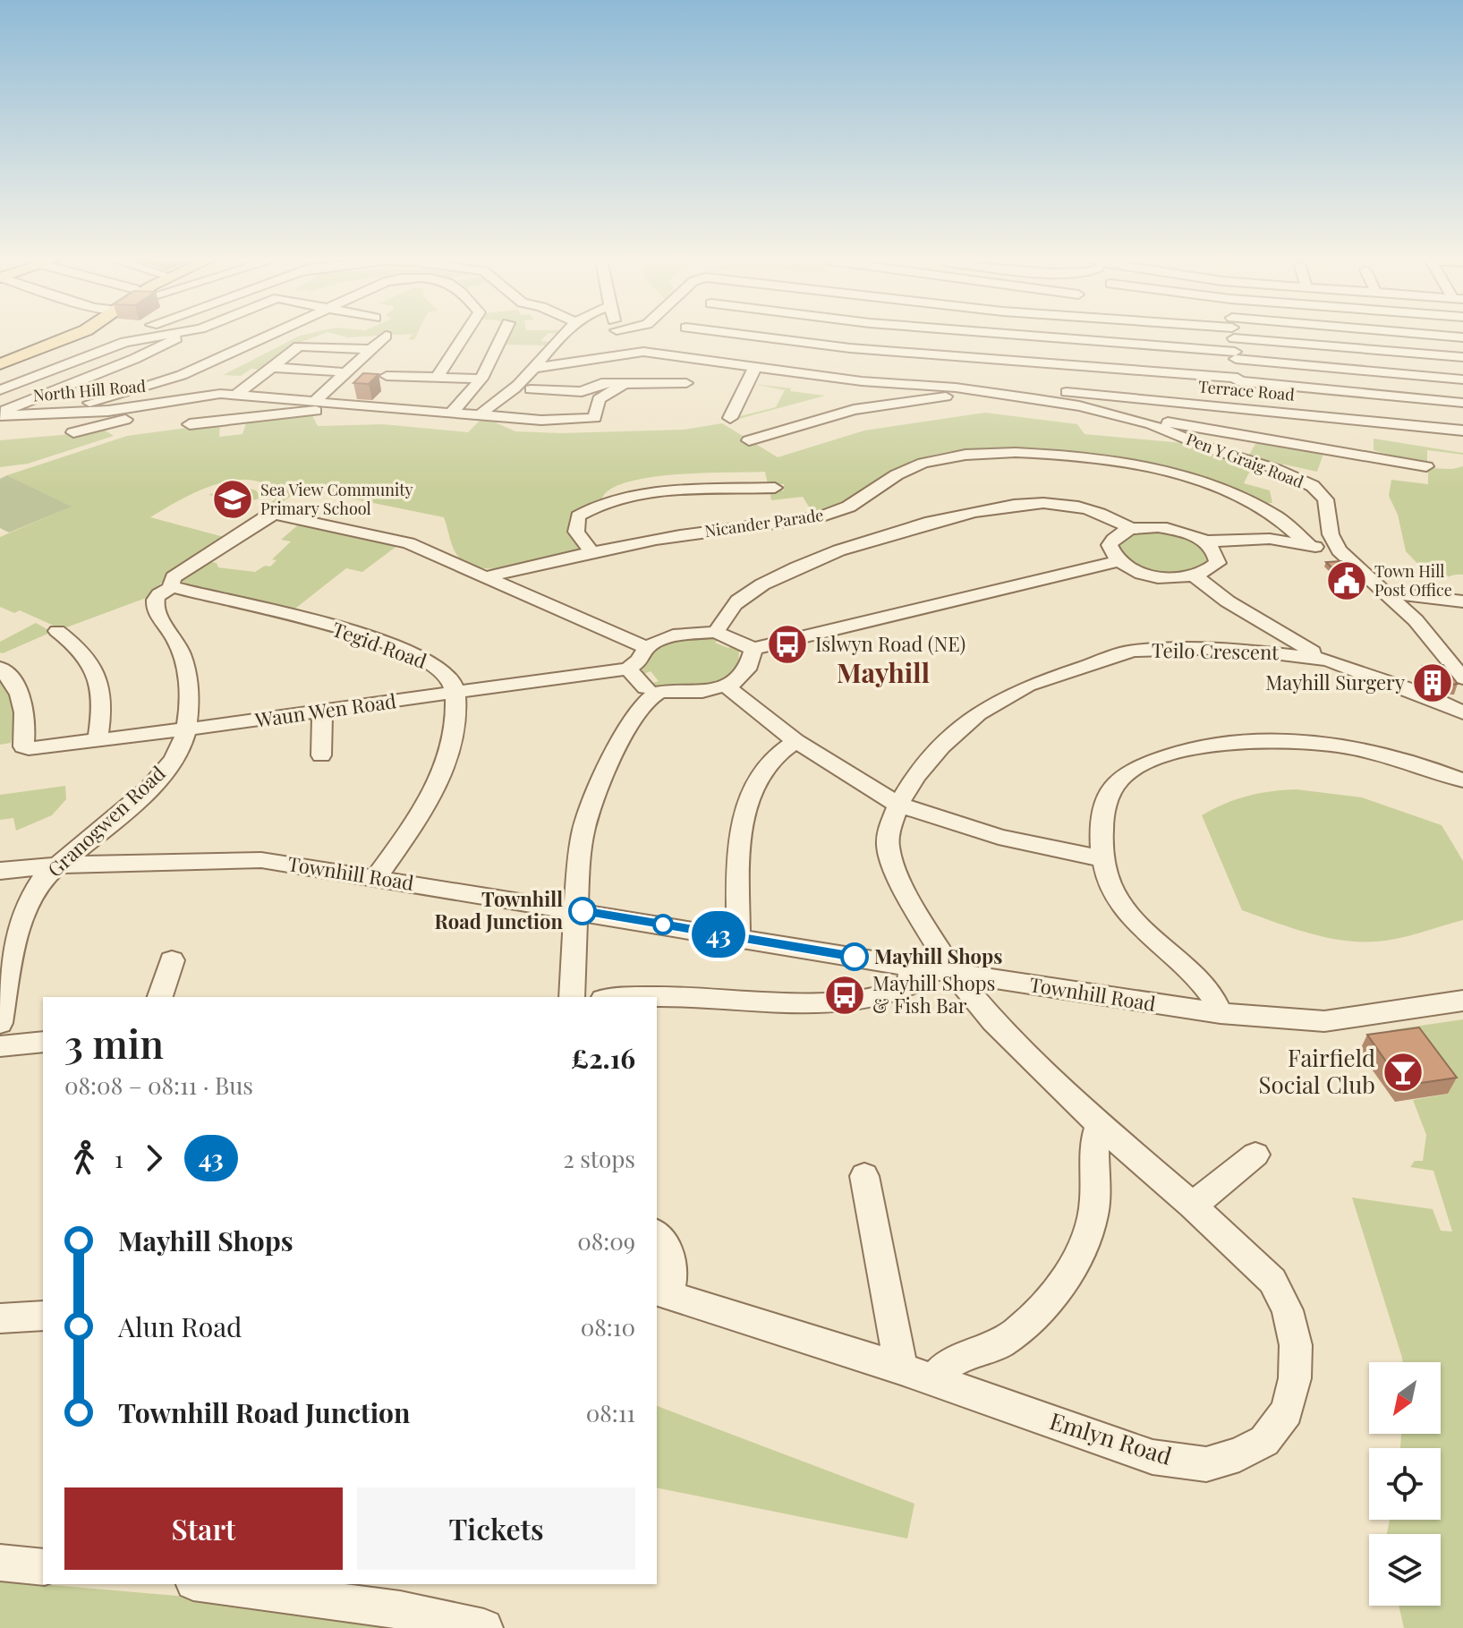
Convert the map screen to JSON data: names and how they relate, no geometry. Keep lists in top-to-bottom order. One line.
{"streets":{"street":["North Hill Road","Terrace Road","Pen Y Graig Road","Nicander Parade","Tegid Road","Teilo Crescent","Waun Wen Road","Granogwen Road","Townhill Road","Emlyn Road"]},"crossings":[["Terrace Road","Pen Y Graig Road"],["Nicander Parade","Granogwen Road"],["Tegid Road","Waun Wen Road"],["Tegid Road","Granogwen Road"],["Teilo Crescent","Townhill Road"],["Teilo Crescent","Emlyn Road"],["Waun Wen Road","Granogwen Road"],["Granogwen Road","Townhill Road"],["Townhill Road","Emlyn Road"]],"districts":["Mayhill"],"places":{"school or university":["Sea View Community Primary School"],"public building":["Town Hill Post Office"],"bus stop":["Islwyn Road (NE)","Mayhill Shops & Fish Bar"],"building":["Mayhill Surgery"],"other":["Townhill Road Junction","Mayhill Shops"],"bar":["Fairfield Social Club"]},"lines":["bus line 43"],"north":"bottom left","page":{"on_map":"43","heading":["3 min","08:08 – 08:11 · Bus","£2.16"],"legs":["1","43","2 stops"],"list":[{"name":"Mayhill Shops","value":"08:09"},{"name":"Alun Road","value":"08:10"},{"name":"Townhill Road Junction","value":"08:11"}],"buttons":["Start","Tickets"]}}
